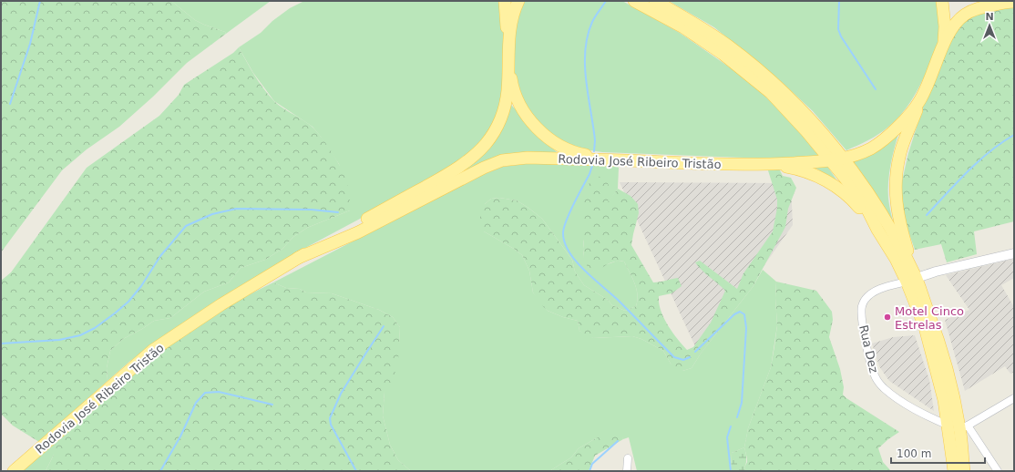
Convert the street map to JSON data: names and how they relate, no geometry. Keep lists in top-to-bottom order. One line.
{"streets":{"main road":["Rodovia José Ribeiro Tristão"],"street":["Rua Dez"]},"places":["Motel Cinco Estrelas"],"scale_bar":"100 m","north":"top"}
